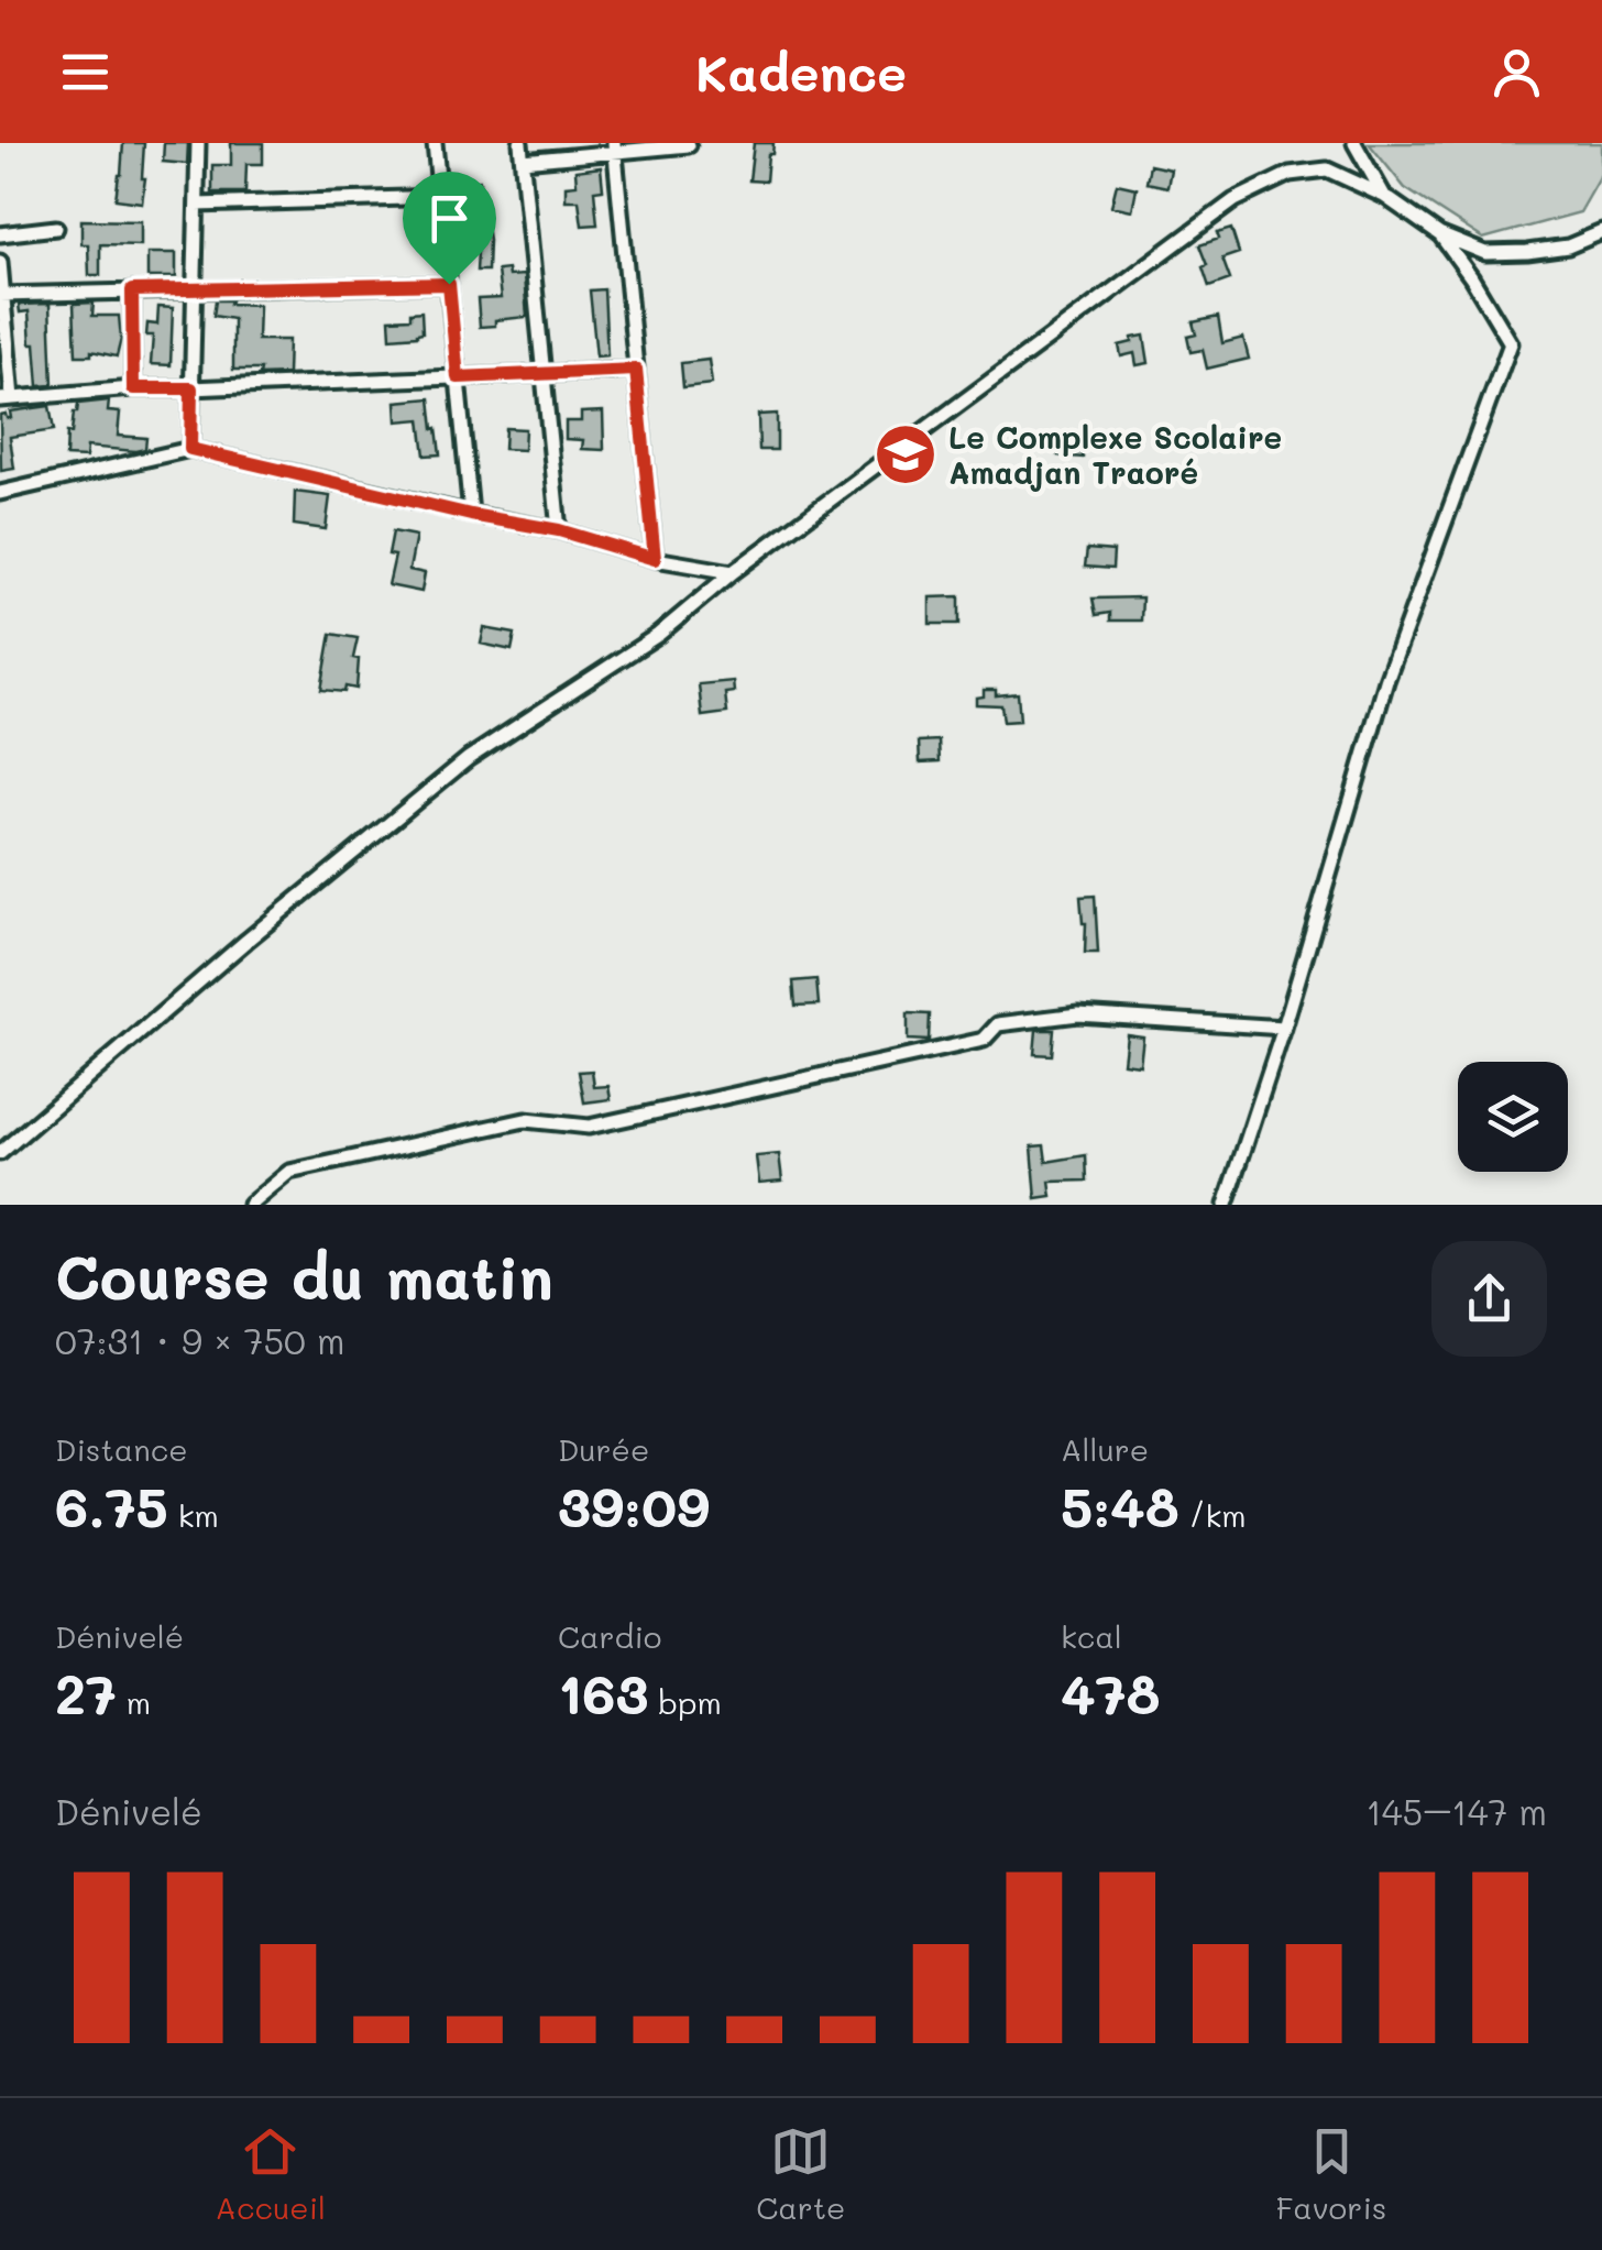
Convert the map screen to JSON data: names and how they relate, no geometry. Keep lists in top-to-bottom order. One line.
{"places":{"school or university":["Le Complexe Scolaire Amadjan Traoré"]},"page":{"header":"Kadence","heading":["Course du matin","07:31 · 9 × 750 m"],"stats":[["Distance","6.75 km"],["Durée","39:09"],["Allure","5:48 /km"],["Dénivelé","27 m"],["Cardio","163 bpm"],["kcal","478"]],"chart":["Dénivelé","145–147 m"],"tabs":["Accueil","Carte","Favoris"]}}
